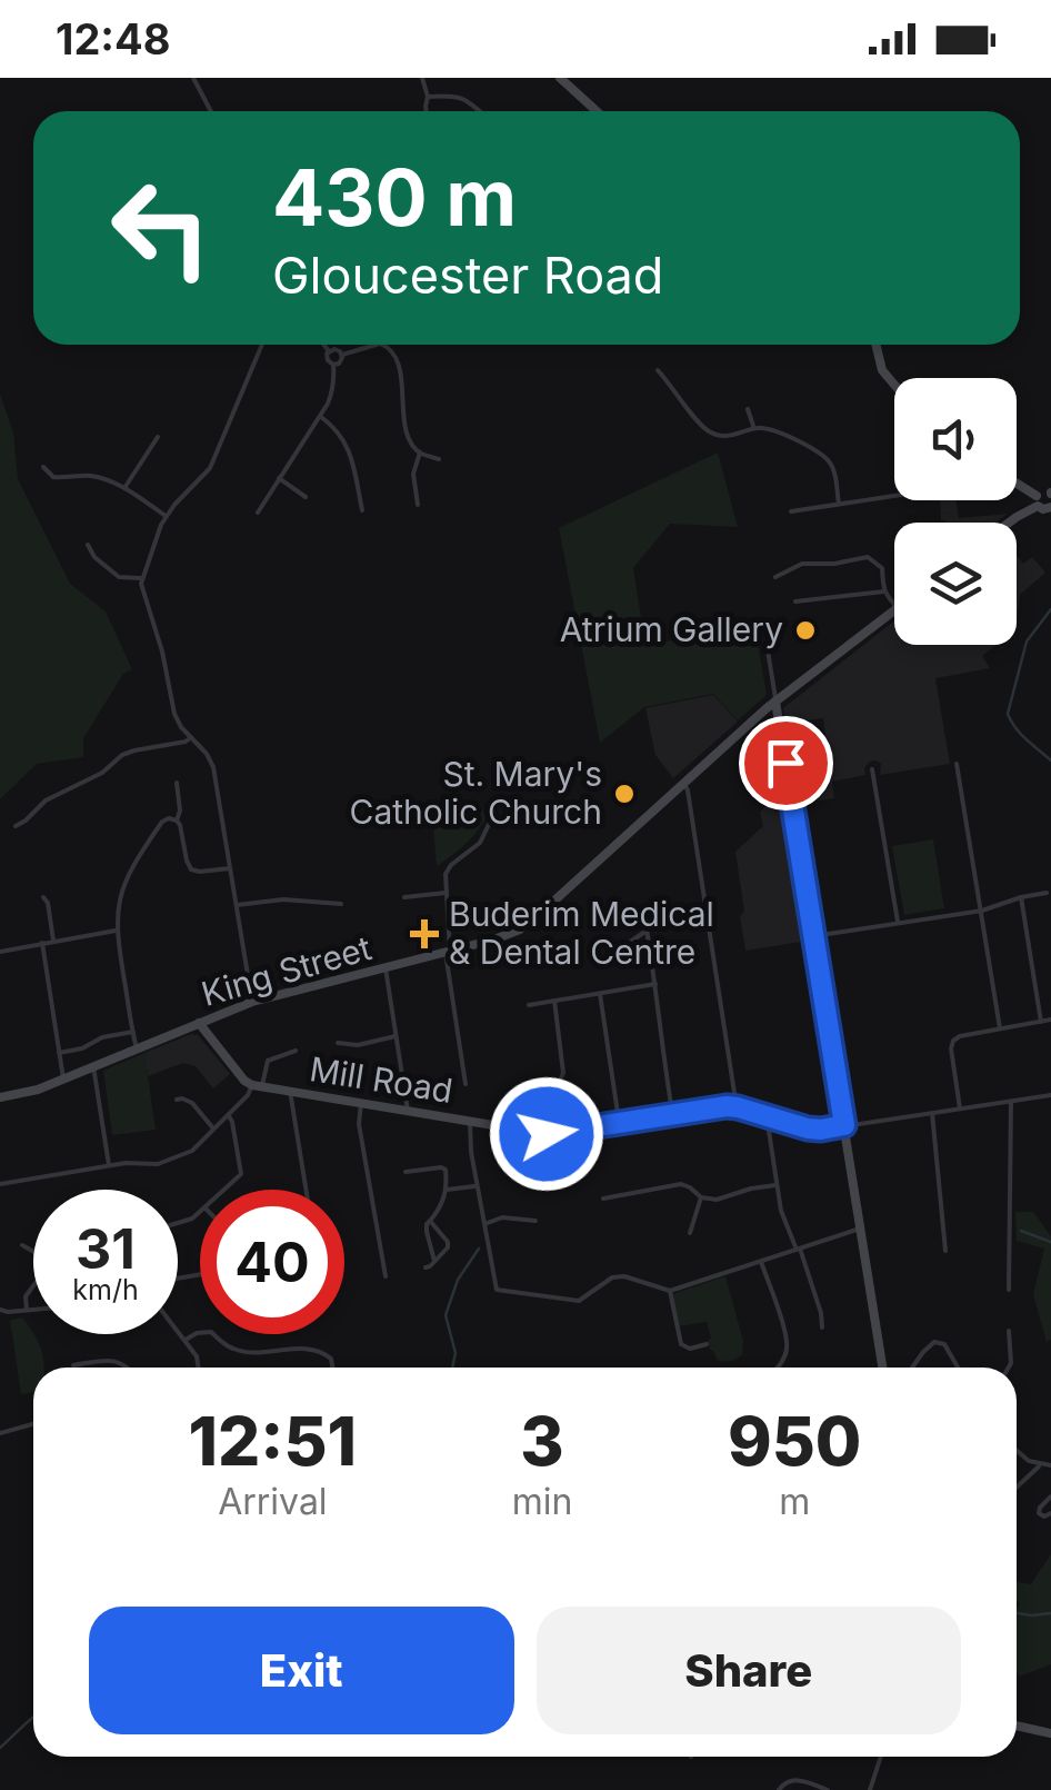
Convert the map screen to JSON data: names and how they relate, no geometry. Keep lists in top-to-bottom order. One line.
{"streets":{"main road":["King Street","Mill Road"]},"places":{"other":["Atrium Gallery","St. Mary's Catholic Church"],"health":["Buderim Medical & Dental Centre"]},"page":{"status":"12:48","turn":["430 m","Gloucester Road"],"speed":"31 km/h","limit":"40","eta":["12:51","Arrival","3","min","950","m"],"buttons":["Exit","Share"]}}
